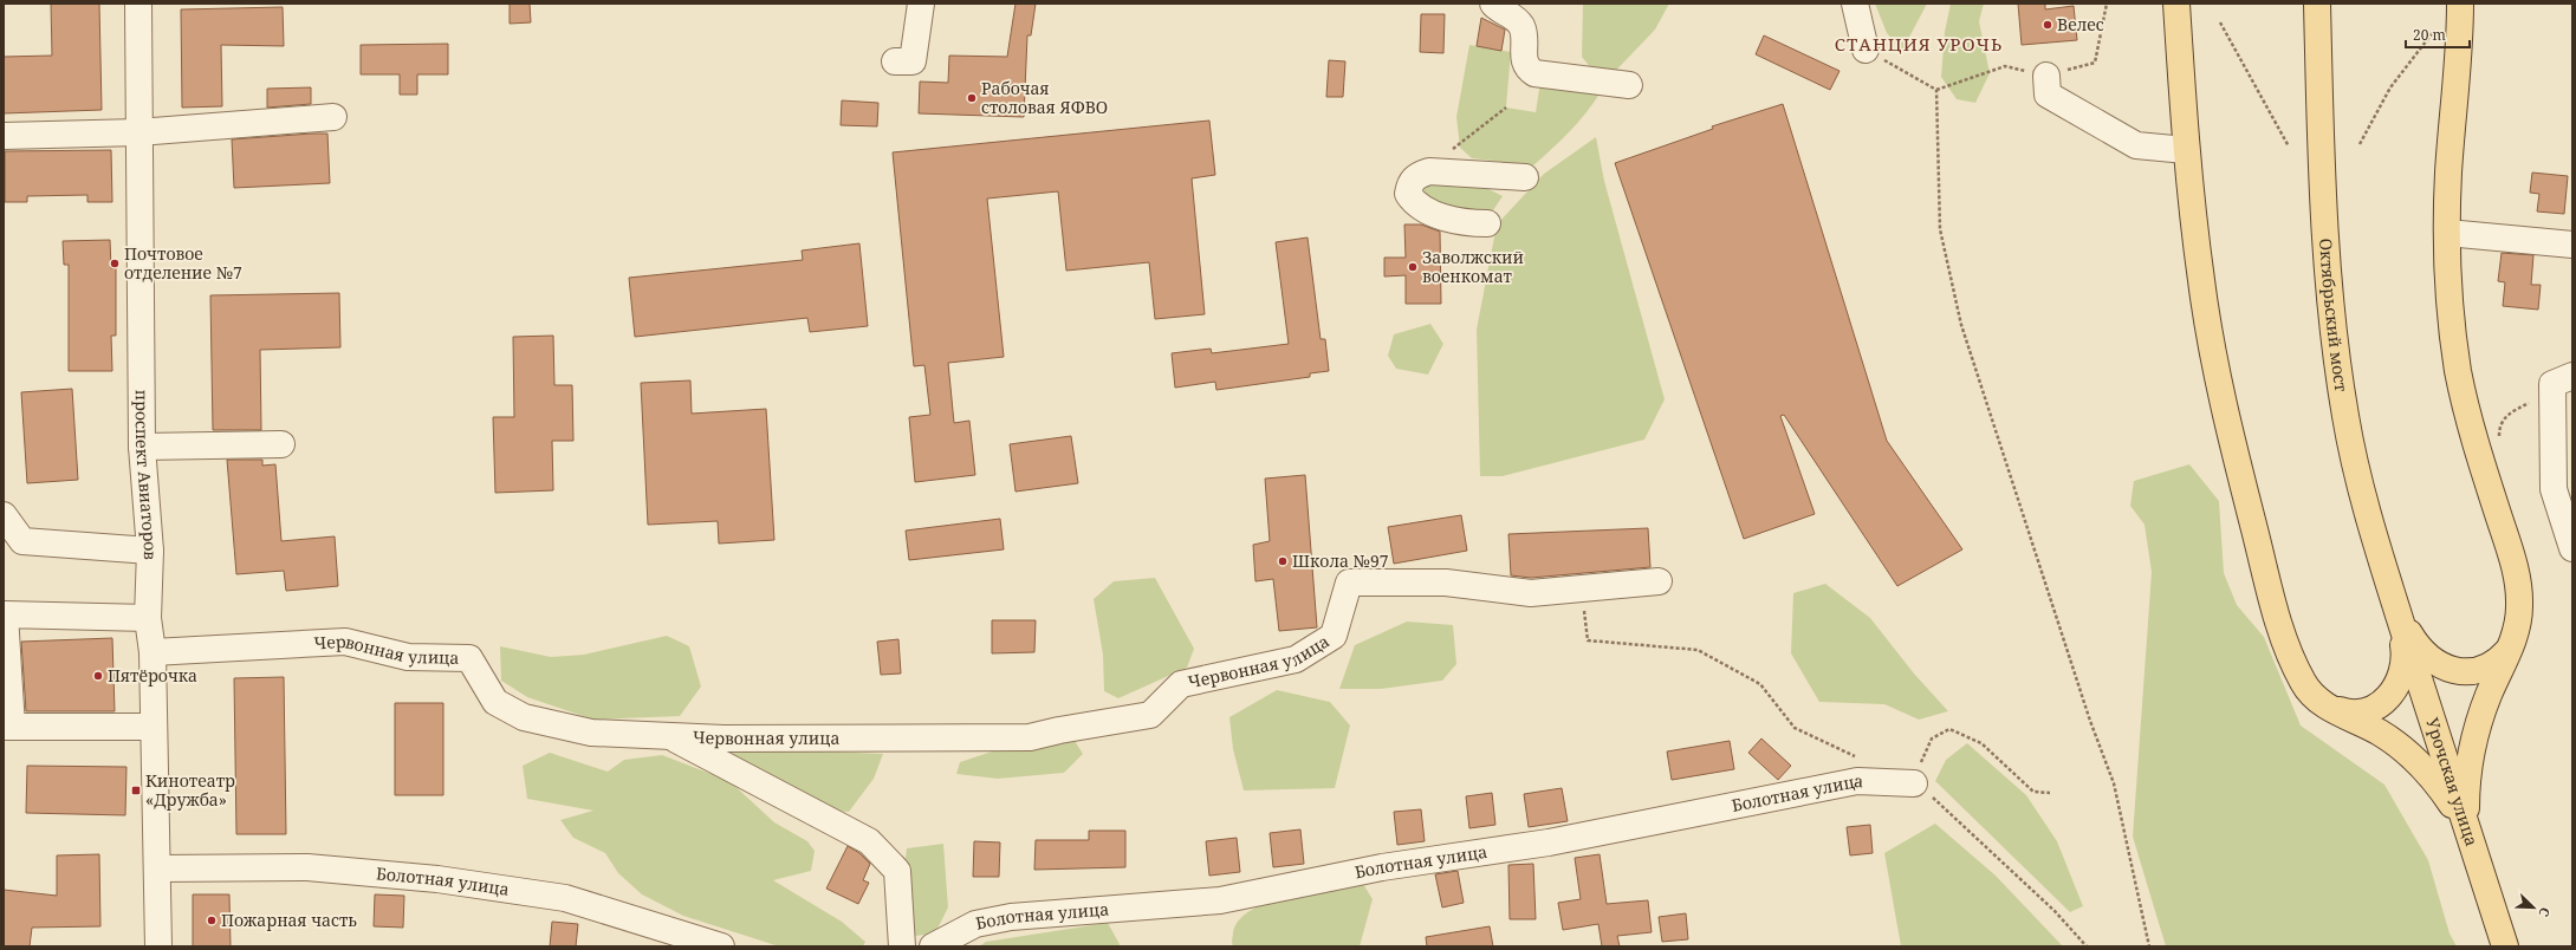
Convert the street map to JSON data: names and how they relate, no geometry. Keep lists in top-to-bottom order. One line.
{"streets":{"main road":["Октябрьский мост","Урочская улица"],"street":["проспект Авиаторов","Червонная улица","Болотная улица"]},"crossings":[["Октябрьский мост","Урочская улица"],["проспект Авиаторов","Червонная улица"],["проспект Авиаторов","Болотная улица"]],"districts":["СТАНЦИЯ УРОЧЬ"],"places":{"other":["Велес","Рабочая столовая ЯФВО","Почтовое отделение №7","Заволжский военкомат","Школа №97","Пятёрочка","Пожарная часть"],"transit":["Кинотеатр «Дружба»"]},"scale_bar":"20 m","north":"bottom right"}
